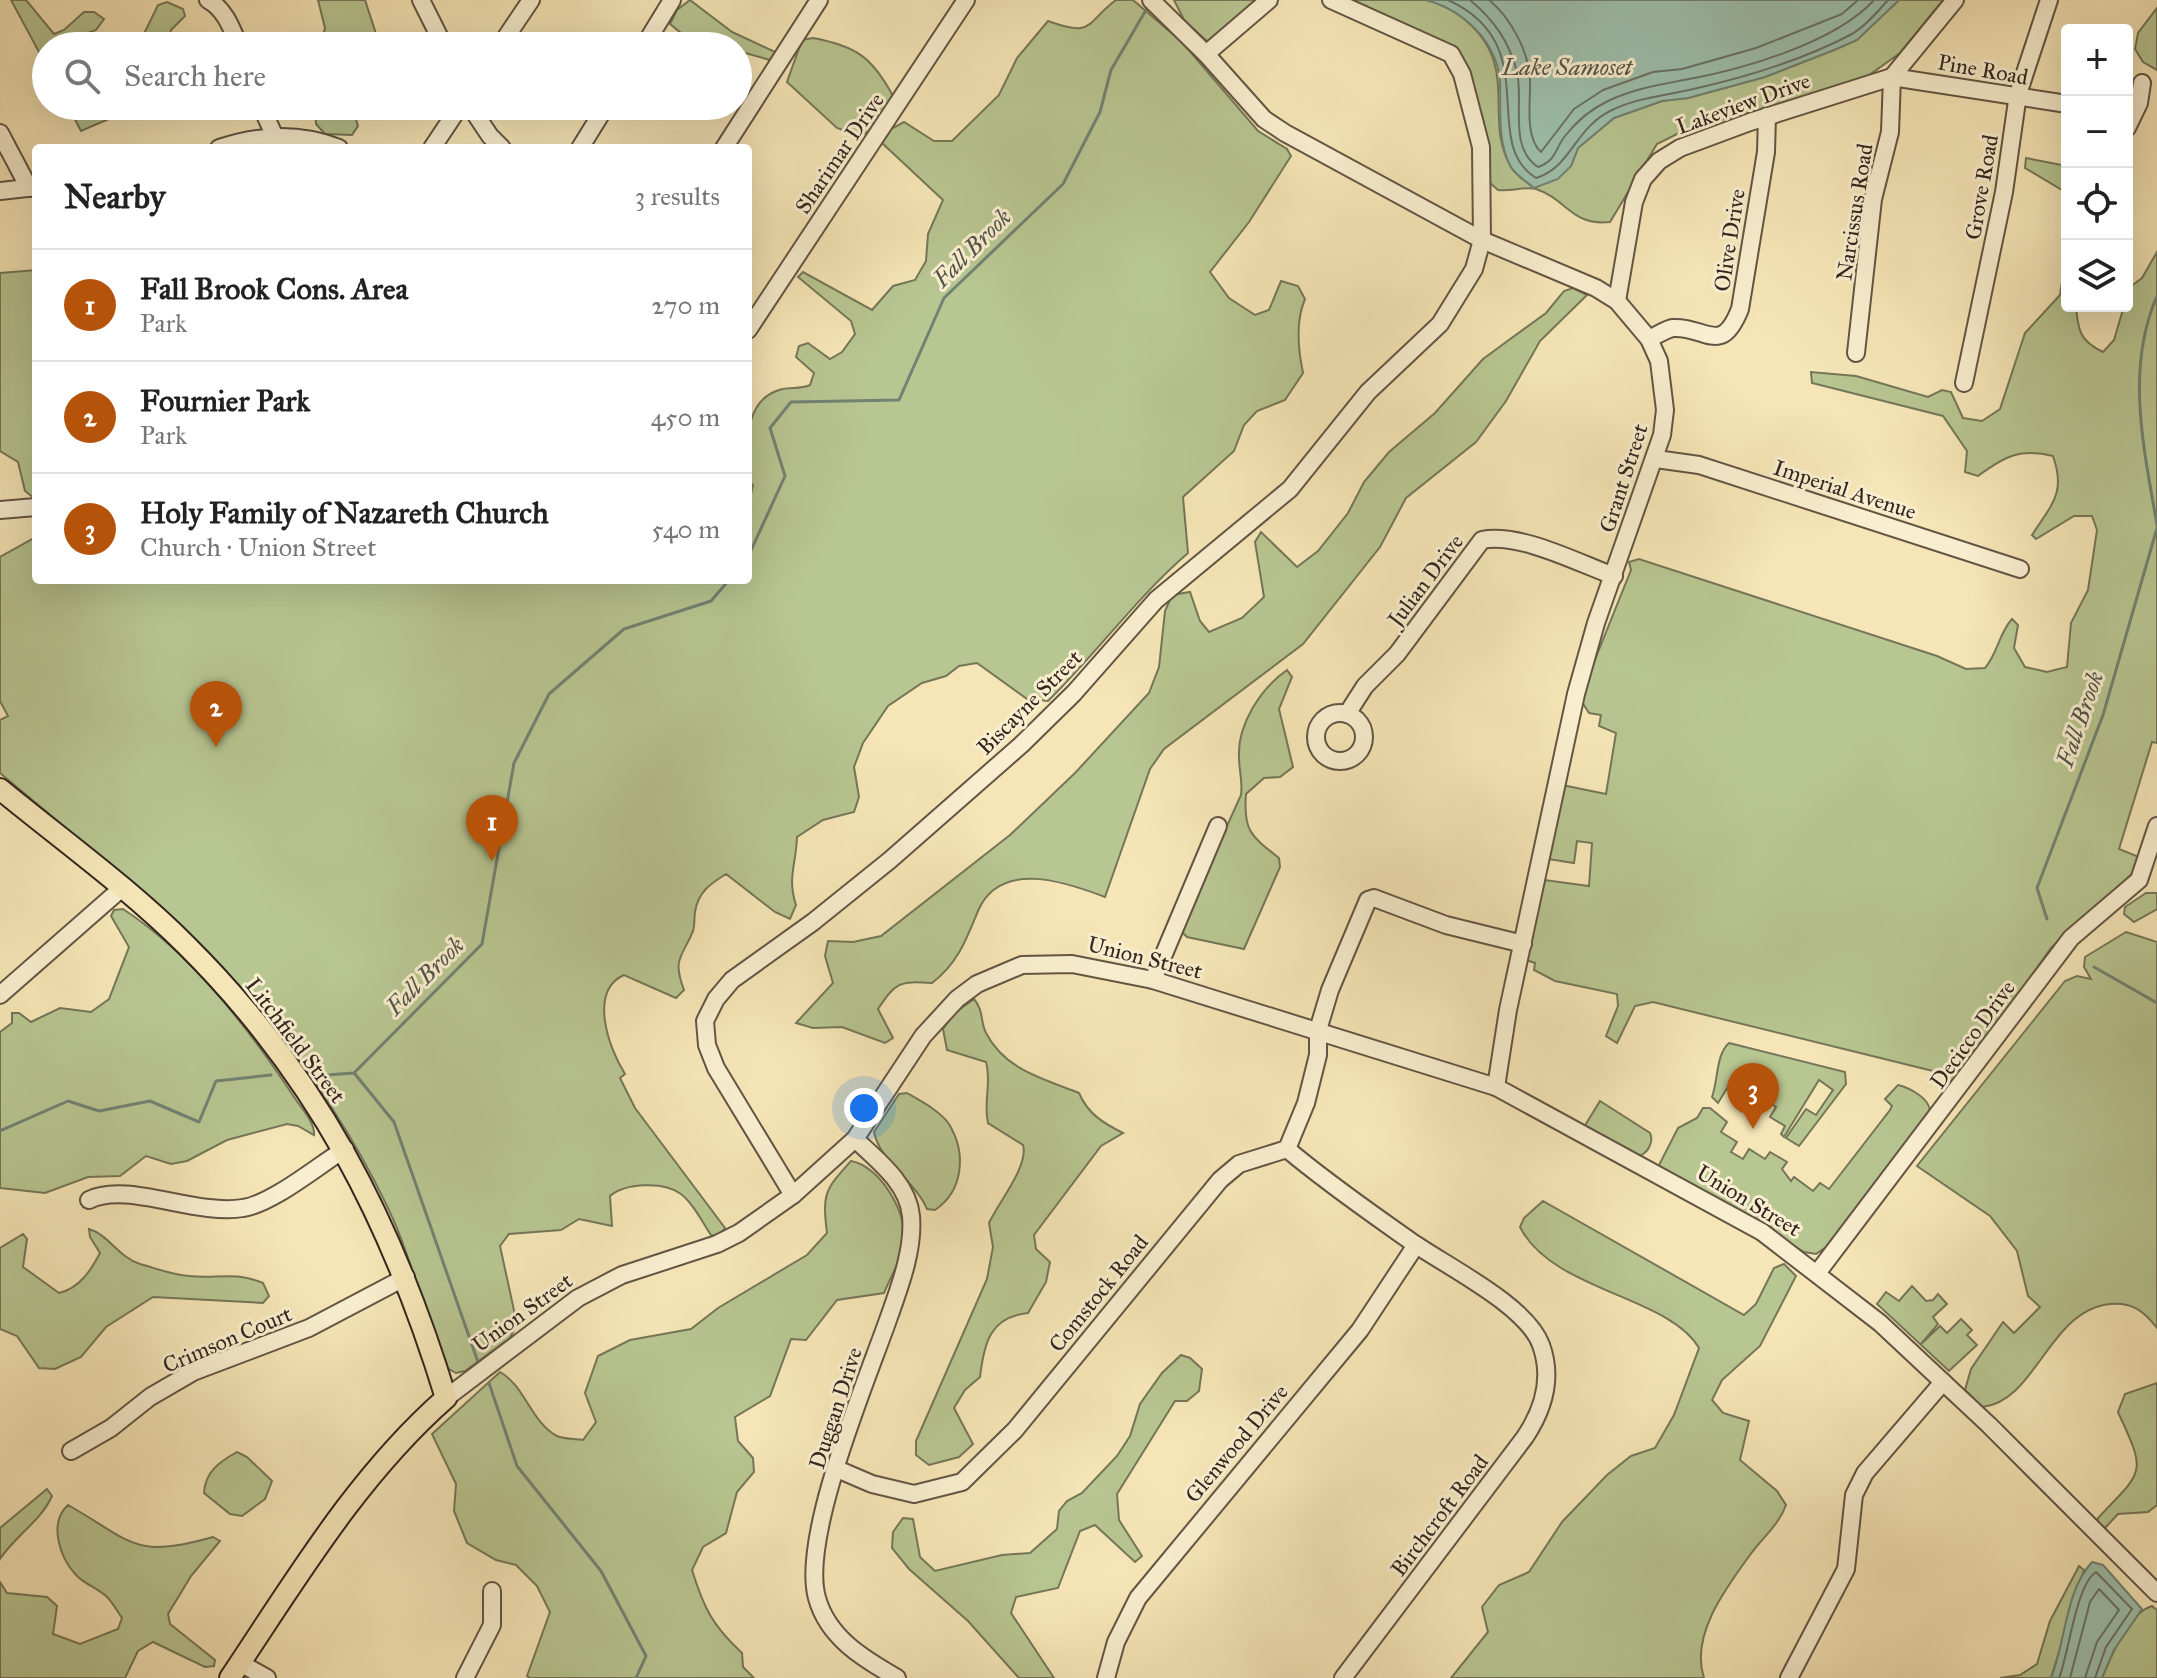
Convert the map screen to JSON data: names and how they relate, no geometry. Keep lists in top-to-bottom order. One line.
{"streets":{"main road":["Union Street","Litchfield Street"],"street":["Pine Road","Lakeview Drive","Sharimar Drive","Grove Road","Narcissus Road","Olive Drive","Grant Street","Imperial Avenue","Julian Drive","Biscayne Street","Decicco Drive","Comstock Road","Crimson Court","Duggan Drive","Glenwood Drive","Birchcroft Road"]},"crossings":[["Pine Road","Lakeview Drive"],["Pine Road","Grove Road"],["Pine Road","Narcissus Road"],["Lakeview Drive","Narcissus Road"],["Lakeview Drive","Olive Drive"],["Lakeview Drive","Grant Street"],["Olive Drive","Grant Street"],["Grant Street","Imperial Avenue"],["Grant Street","Julian Drive"],["Grant Street","Biscayne Street"],["Grant Street","Union Street"],["Biscayne Street","Union Street"],["Union Street","Decicco Drive"],["Union Street","Litchfield Street"],["Union Street","Duggan Drive"],["Litchfield Street","Crimson Court"],["Comstock Road","Duggan Drive"],["Glenwood Drive","Birchcroft Road"]],"water":["Lake Samoset","Fall Brook"],"page":{"map_buttons":["+","−"],"search":"Search here","heading":["Nearby","3 results"],"list":[{"mark":"1","name":"Fall Brook Cons. Area","note":"Park","value":"270 m"},{"mark":"2","name":"Fournier Park","note":"Park","value":"450 m"},{"mark":"3","name":"Holy Family of Nazareth Church","note":"Church · Union Street","value":"540 m"}],"pins":["2","1","3"]}}
